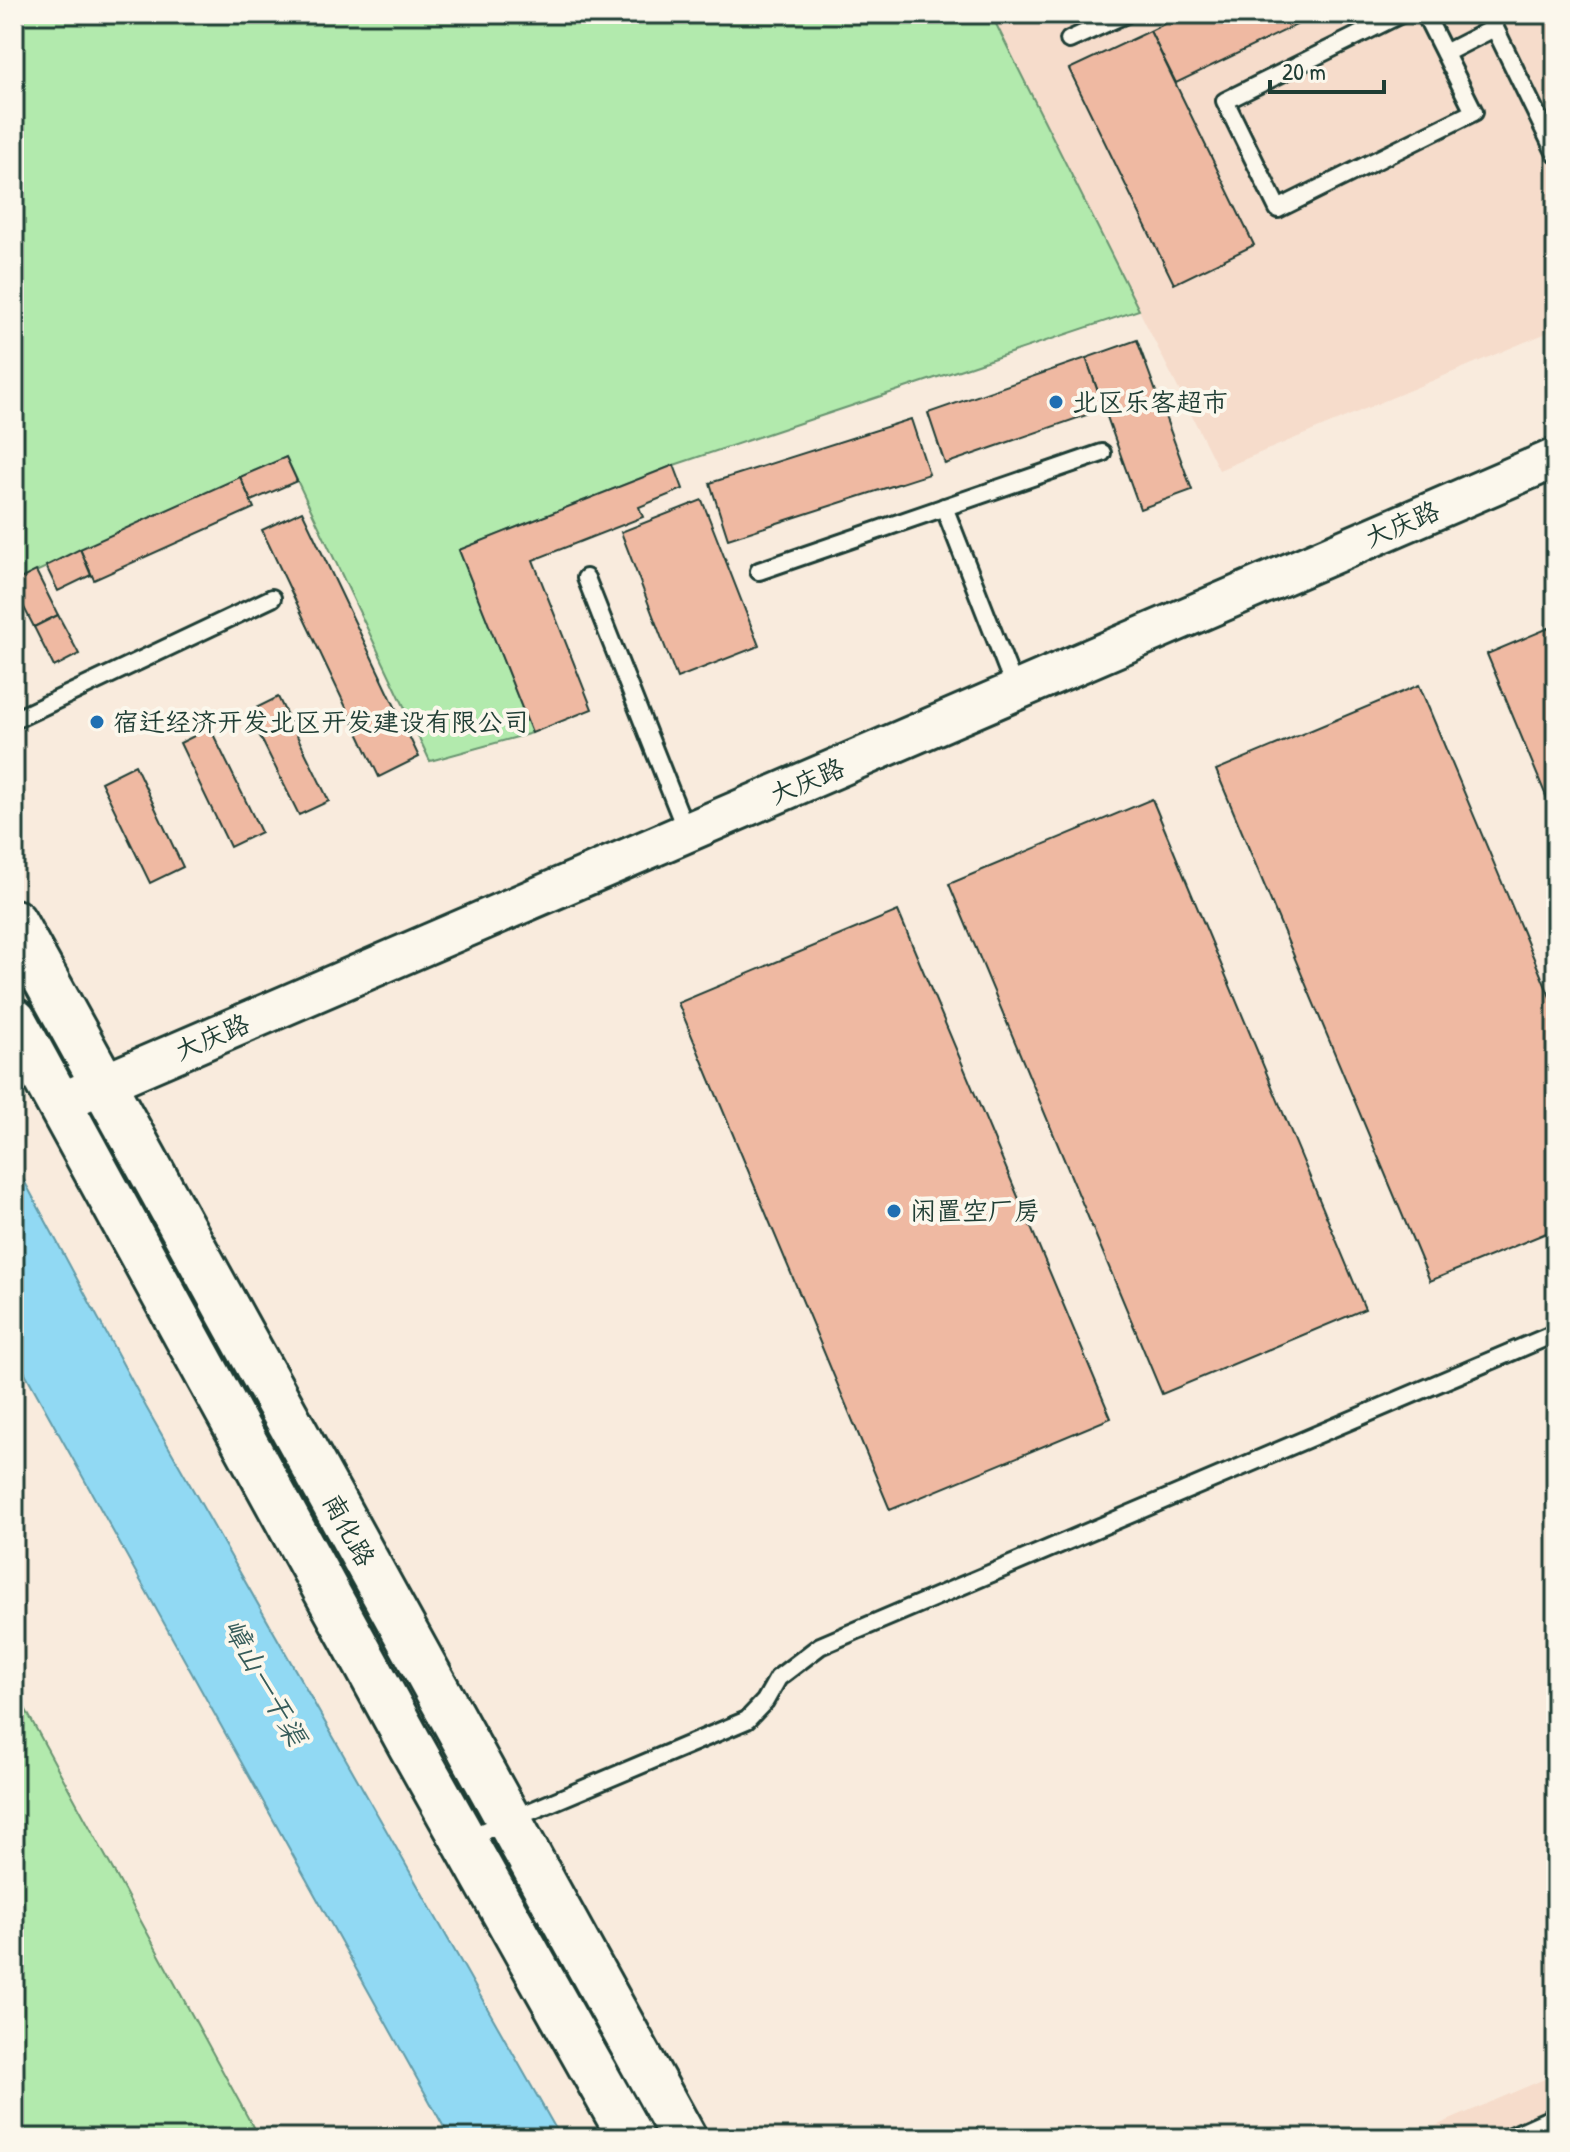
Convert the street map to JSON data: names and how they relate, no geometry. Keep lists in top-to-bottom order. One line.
{"streets":{"main road":["南化路"],"street":["大庆路"]},"crossings":[["大庆路","南化路"]],"water":["嶂山一干渠"],"places":["北区乐客超市","宿迁经济开发北区开发建设有限公司","闲置空厂房"],"scale_bar":"20 m"}
